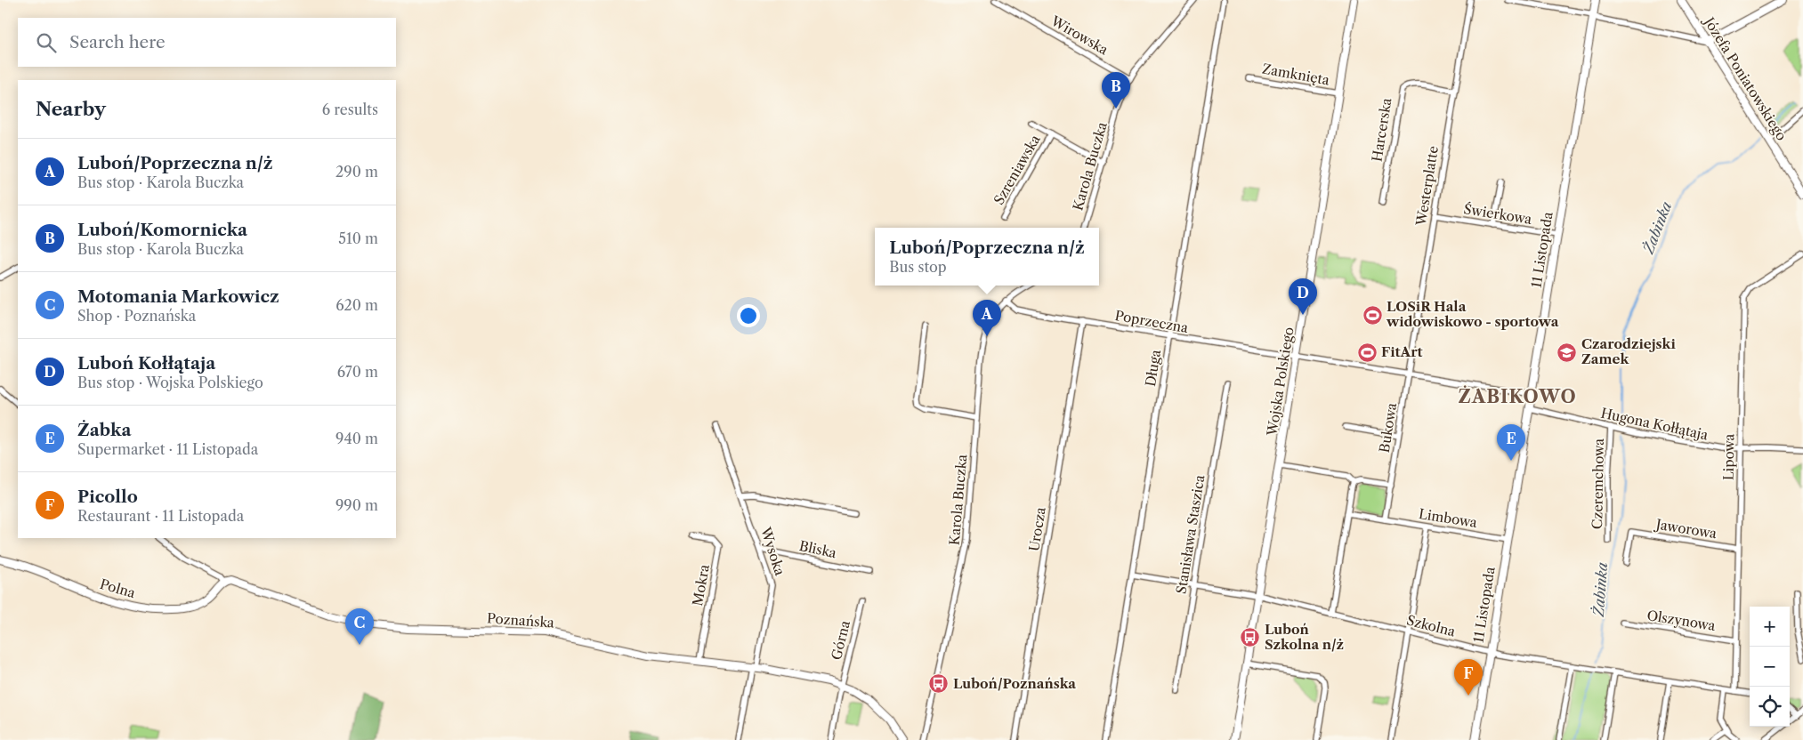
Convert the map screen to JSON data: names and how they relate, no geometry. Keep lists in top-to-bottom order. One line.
{"streets":{"street":["Wirowska","Zamknięta","Józefa Poniatowskiego","Harcerska","Karola Buczka","Szreniawska","Westerplatte","Świerkowa","11 Listopada","Poprzeczna","Długa","Wojska Polskiego","Hugona Kołłątaja","Bukowa","Lipowa","Czeremchowa","Limbowa","Urocza","Jaworowa","Stanisława Staszica","Bliska","Wysoka","Mokra","Polna","Poznańska","Olszynowa","Szkolna","Górna"]},"crossings":[["Wirowska","Karola Buczka"],["Zamknięta","Wojska Polskiego"],["Harcerska","Westerplatte"],["Karola Buczka","Poprzeczna"],["Westerplatte","Świerkowa"],["Westerplatte","Bukowa"],["Świerkowa","11 Listopada"],["11 Listopada","Hugona Kołłątaja"],["11 Listopada","Limbowa"],["11 Listopada","Szkolna"],["Poprzeczna","Długa"],["Poprzeczna","Wojska Polskiego"],["Poprzeczna","Urocza"],["Długa","Szkolna"],["Wojska Polskiego","Szkolna"],["Hugona Kołłątaja","Lipowa"],["Hugona Kołłątaja","Czeremchowa"],["Bukowa","Limbowa"],["Lipowa","Jaworowa"],["Lipowa","Olszynowa"],["Lipowa","Szkolna"],["Stanisława Staszica","Szkolna"],["Bliska","Wysoka"],["Wysoka","Poznańska"],["Mokra","Poznańska"],["Polna","Poznańska"],["Poznańska","Górna"]],"districts":["ŻABIKOWO"],"water":["Żabinka"],"places":{"sports":["LOSiR Hala widowiskowo - sportowa","FitArt"],"school or university":["Czarodziejski Zamek"],"bus stop":["Luboń Szkolna n/ż","Luboń/Poznańska"]},"page":{"search":"Search here","pins":["B","D","A","E","C","F"],"heading":["Nearby","6 results"],"list":[{"mark":"A","name":"Luboń/Poprzeczna n/ż","note":"Bus stop · Karola Buczka","value":"290 m"},{"mark":"B","name":"Luboń/Komornicka","note":"Bus stop · Karola Buczka","value":"510 m"},{"mark":"C","name":"Motomania Markowicz","note":"Shop · Poznańska","value":"620 m"},{"mark":"D","name":"Luboń Kołłątaja","note":"Bus stop · Wojska Polskiego","value":"670 m"},{"mark":"E","name":"Żabka","note":"Supermarket · 11 Listopada","value":"940 m"},{"mark":"F","name":"Picollo","note":"Restaurant · 11 Listopada","value":"990 m"}],"popup":["Luboń/Poprzeczna n/ż","Bus stop"],"map_buttons":["+","−"]}}
